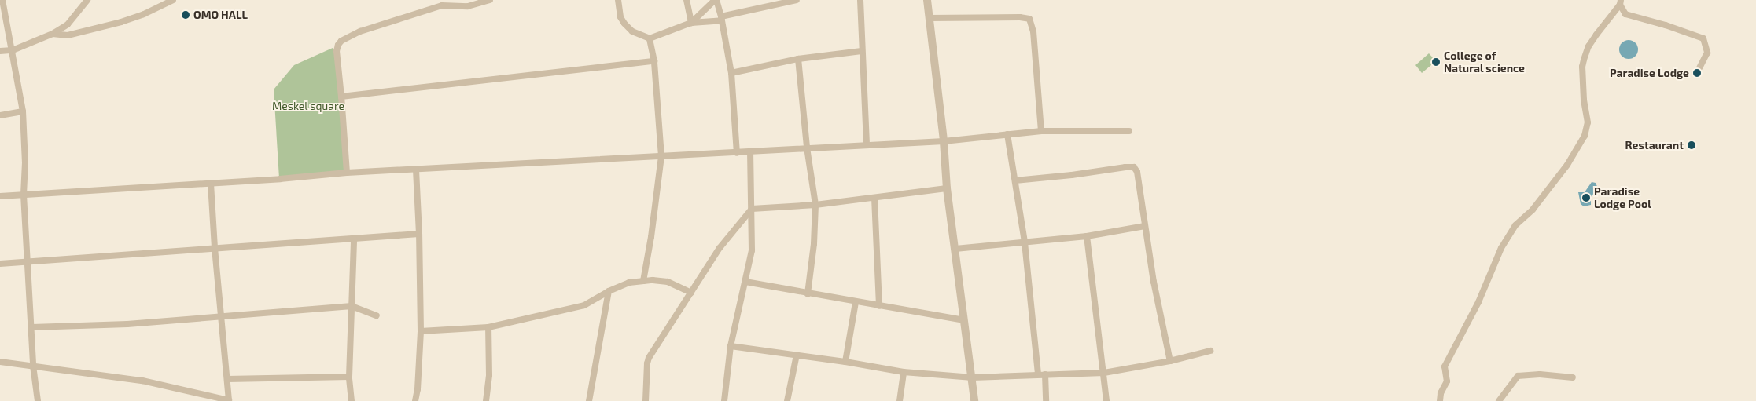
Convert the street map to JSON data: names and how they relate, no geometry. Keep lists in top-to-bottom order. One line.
{"parks":["Meskel square"],"places":["OMO HALL","College of Natural science","Paradise Lodge","Restaurant","Paradise Lodge Pool"]}
